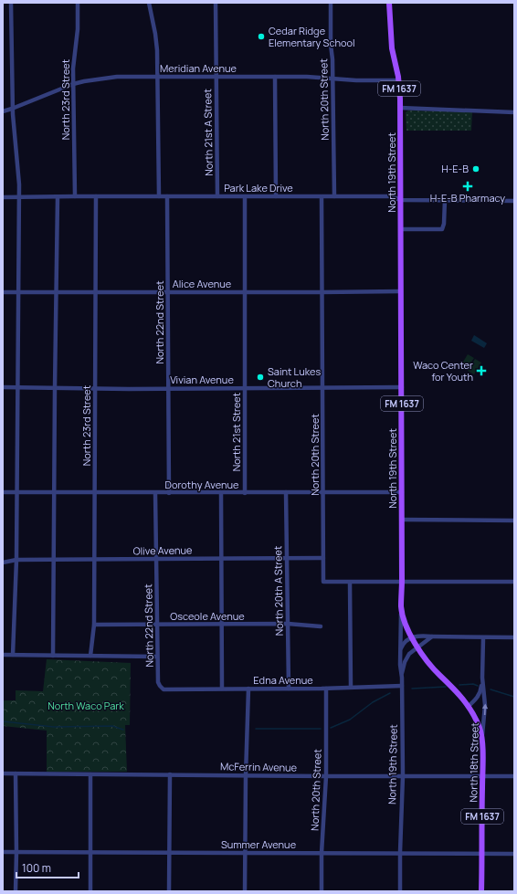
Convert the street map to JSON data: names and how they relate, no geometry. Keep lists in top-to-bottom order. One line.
{"streets":{"main road":["FM 1637","North 19th Street","North 18th Street"],"street":["Meridian Avenue","North 23rd Street","North 20th Street","North 21st A Street","Park Lake Drive","Alice Avenue","North 22nd Street","Vivian Avenue","North 21st Street","Dorothy Avenue","Olive Avenue","North 20th A Street","Osceole Avenue","Edna Avenue","McFerrin Avenue","Summer Avenue"]},"crossings":[["Meridian Avenue","North 23rd Street"],["Meridian Avenue","North 20th Street"],["Meridian Avenue","North 21st A Street"],["Meridian Avenue","North 19th Street"],["FM 1637","North 19th Street"],["FM 1637","North 18th Street"],["North 23rd Street","Park Lake Drive"],["North 23rd Street","Alice Avenue"],["North 23rd Street","Vivian Avenue"],["North 23rd Street","Dorothy Avenue"],["North 23rd Street","Olive Avenue"],["North 23rd Street","Osceole Avenue"],["North 20th Street","Park Lake Drive"],["North 20th Street","Alice Avenue"],["North 20th Street","Vivian Avenue"],["North 20th Street","Dorothy Avenue"],["North 20th Street","Olive Avenue"],["North 20th Street","Edna Avenue"],["North 20th Street","McFerrin Avenue"],["North 20th Street","Summer Avenue"],["North 21st A Street","Park Lake Drive"],["North 19th Street","Park Lake Drive"],["North 19th Street","Alice Avenue"],["North 19th Street","Vivian Avenue"],["North 19th Street","Dorothy Avenue"],["North 19th Street","Edna Avenue"],["North 19th Street","McFerrin Avenue"],["North 19th Street","Summer Avenue"],["Park Lake Drive","North 22nd Street"],["Park Lake Drive","North 21st Street"],["Alice Avenue","North 22nd Street"],["Alice Avenue","North 21st Street"],["North 22nd Street","Vivian Avenue"],["North 22nd Street","Dorothy Avenue"],["North 22nd Street","Olive Avenue"],["North 22nd Street","Osceole Avenue"],["North 22nd Street","Edna Avenue"],["Vivian Avenue","North 21st Street"],["North 21st Street","Dorothy Avenue"],["Dorothy Avenue","North 20th A Street"],["Olive Avenue","North 20th A Street"],["North 20th A Street","Osceole Avenue"],["North 20th A Street","Edna Avenue"],["North 18th Street","McFerrin Avenue"],["North 18th Street","Summer Avenue"]],"parks":["North Waco Park"],"places":{"other":["Cedar Ridge Elementary School","H-E-B","Saint Lukes Church"],"health":["H-E-B Pharmacy","Waco Center for Youth"]},"scale_bar":"100 m"}
